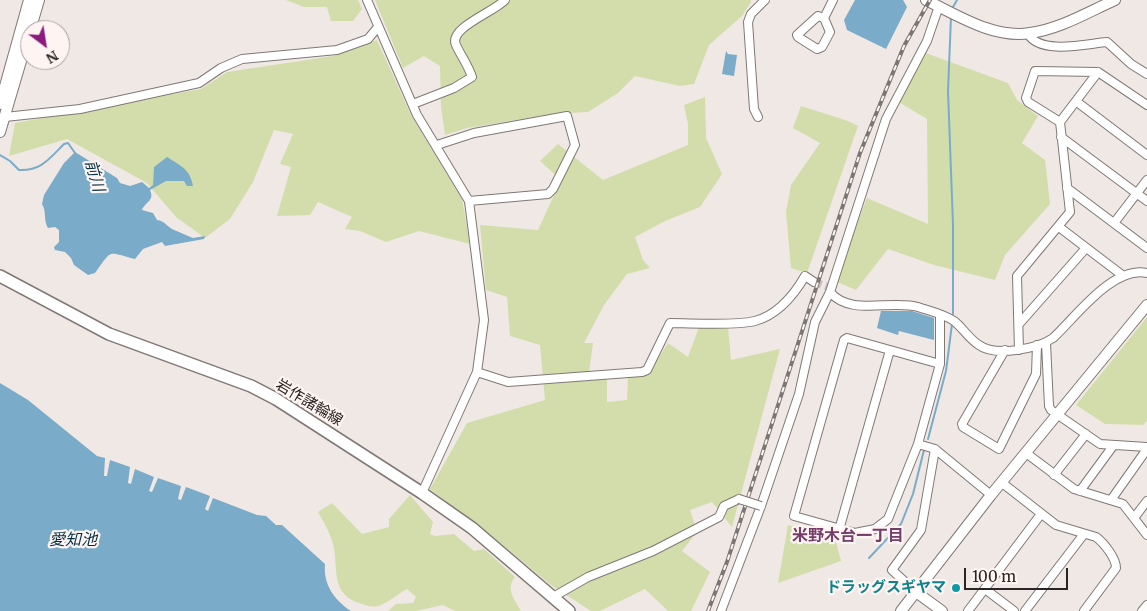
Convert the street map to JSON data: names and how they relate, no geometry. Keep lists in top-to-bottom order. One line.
{"streets":{"main road":["岩作諸輪線"]},"districts":["米野木台一丁目"],"water":["前川","愛知池"],"places":["ドラッグスギヤマ"],"scale_bar":"100 m","north":"bottom right"}
